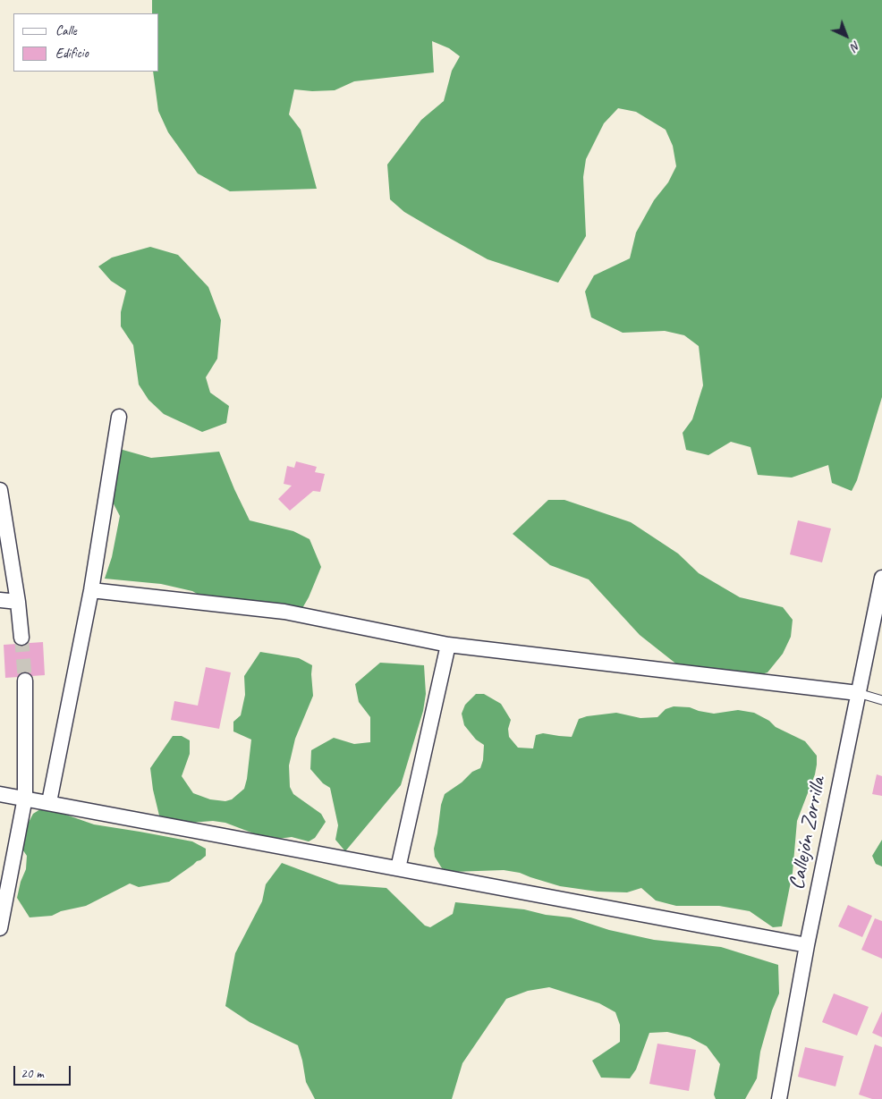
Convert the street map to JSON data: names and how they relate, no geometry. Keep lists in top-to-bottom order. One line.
{"streets":{"street":["Callejón Zorrilla"]},"legend":["Calle","Edificio"],"scale_bar":"20 m","north":"bottom right"}
